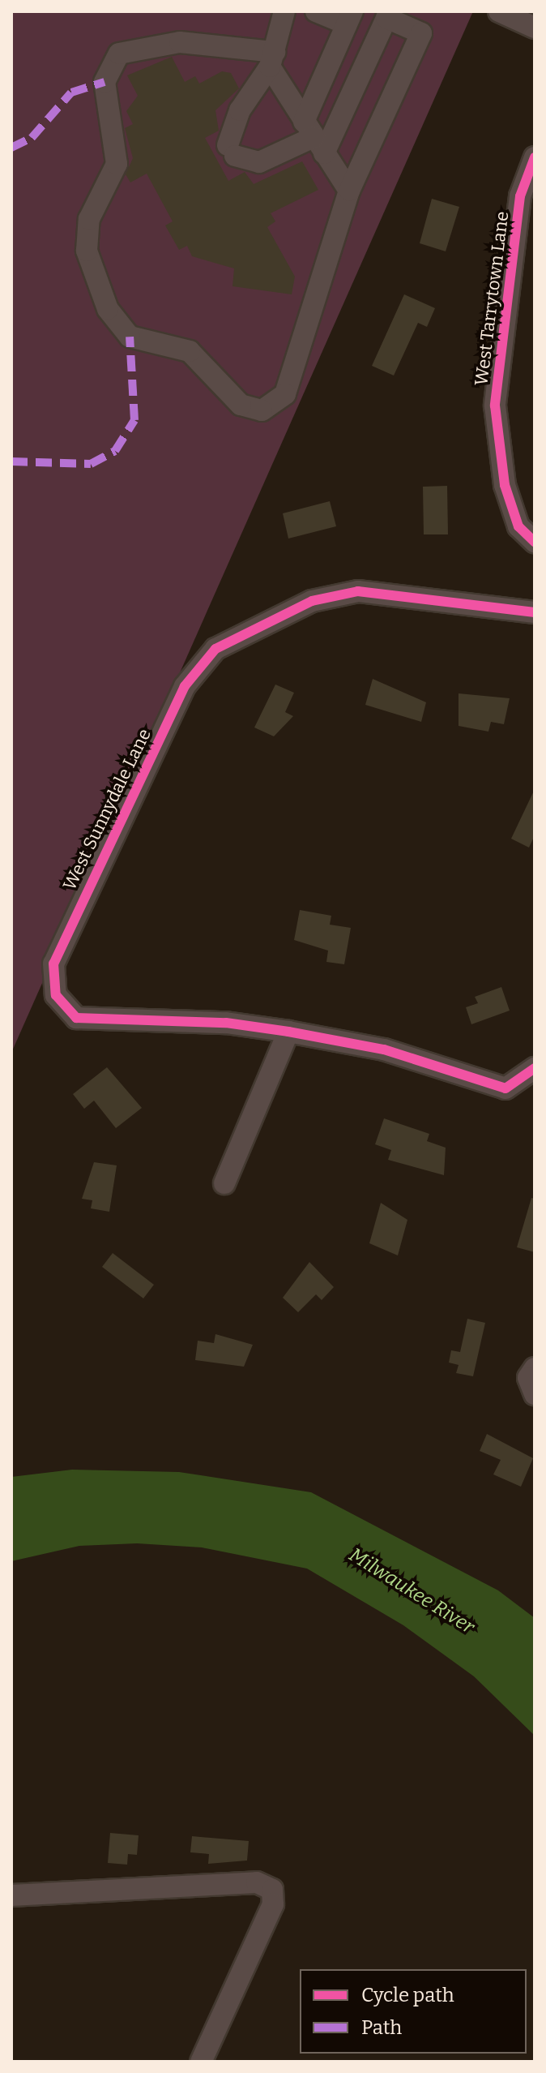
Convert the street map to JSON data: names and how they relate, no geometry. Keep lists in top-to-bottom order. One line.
{"streets":{"street":["West Tarrytown Lane","West Sunnydale Lane"]},"water":["Milwaukee River"],"legend":["Cycle path","Path"]}
